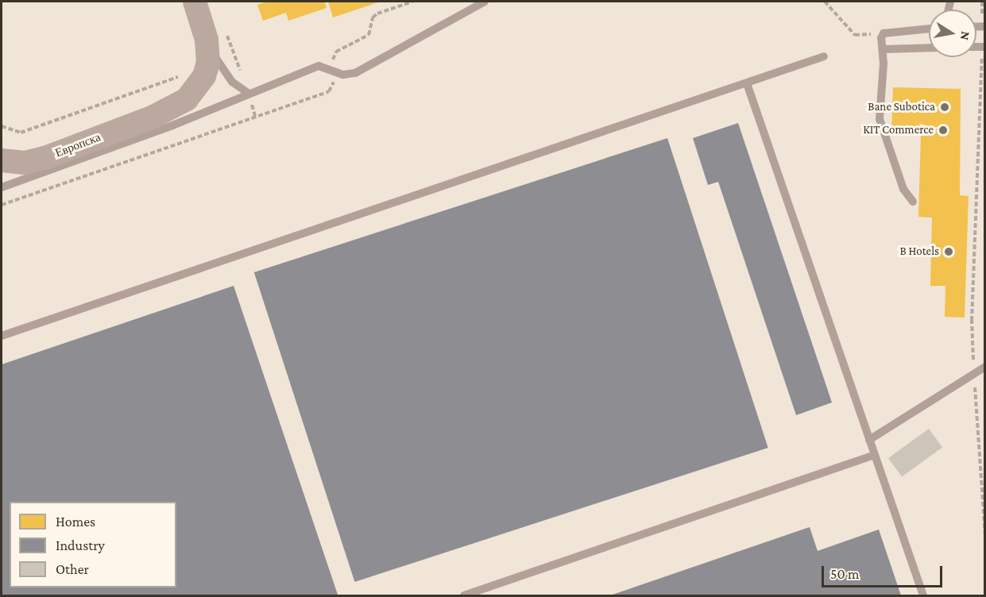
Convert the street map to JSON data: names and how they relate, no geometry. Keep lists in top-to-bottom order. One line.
{"streets":{"street":["Европска"]},"places":["Bane Subotica","KIT Commerce","B Hotels"],"legend":["Homes","Industry","Other"],"scale_bar":"50 m","north":"right"}
